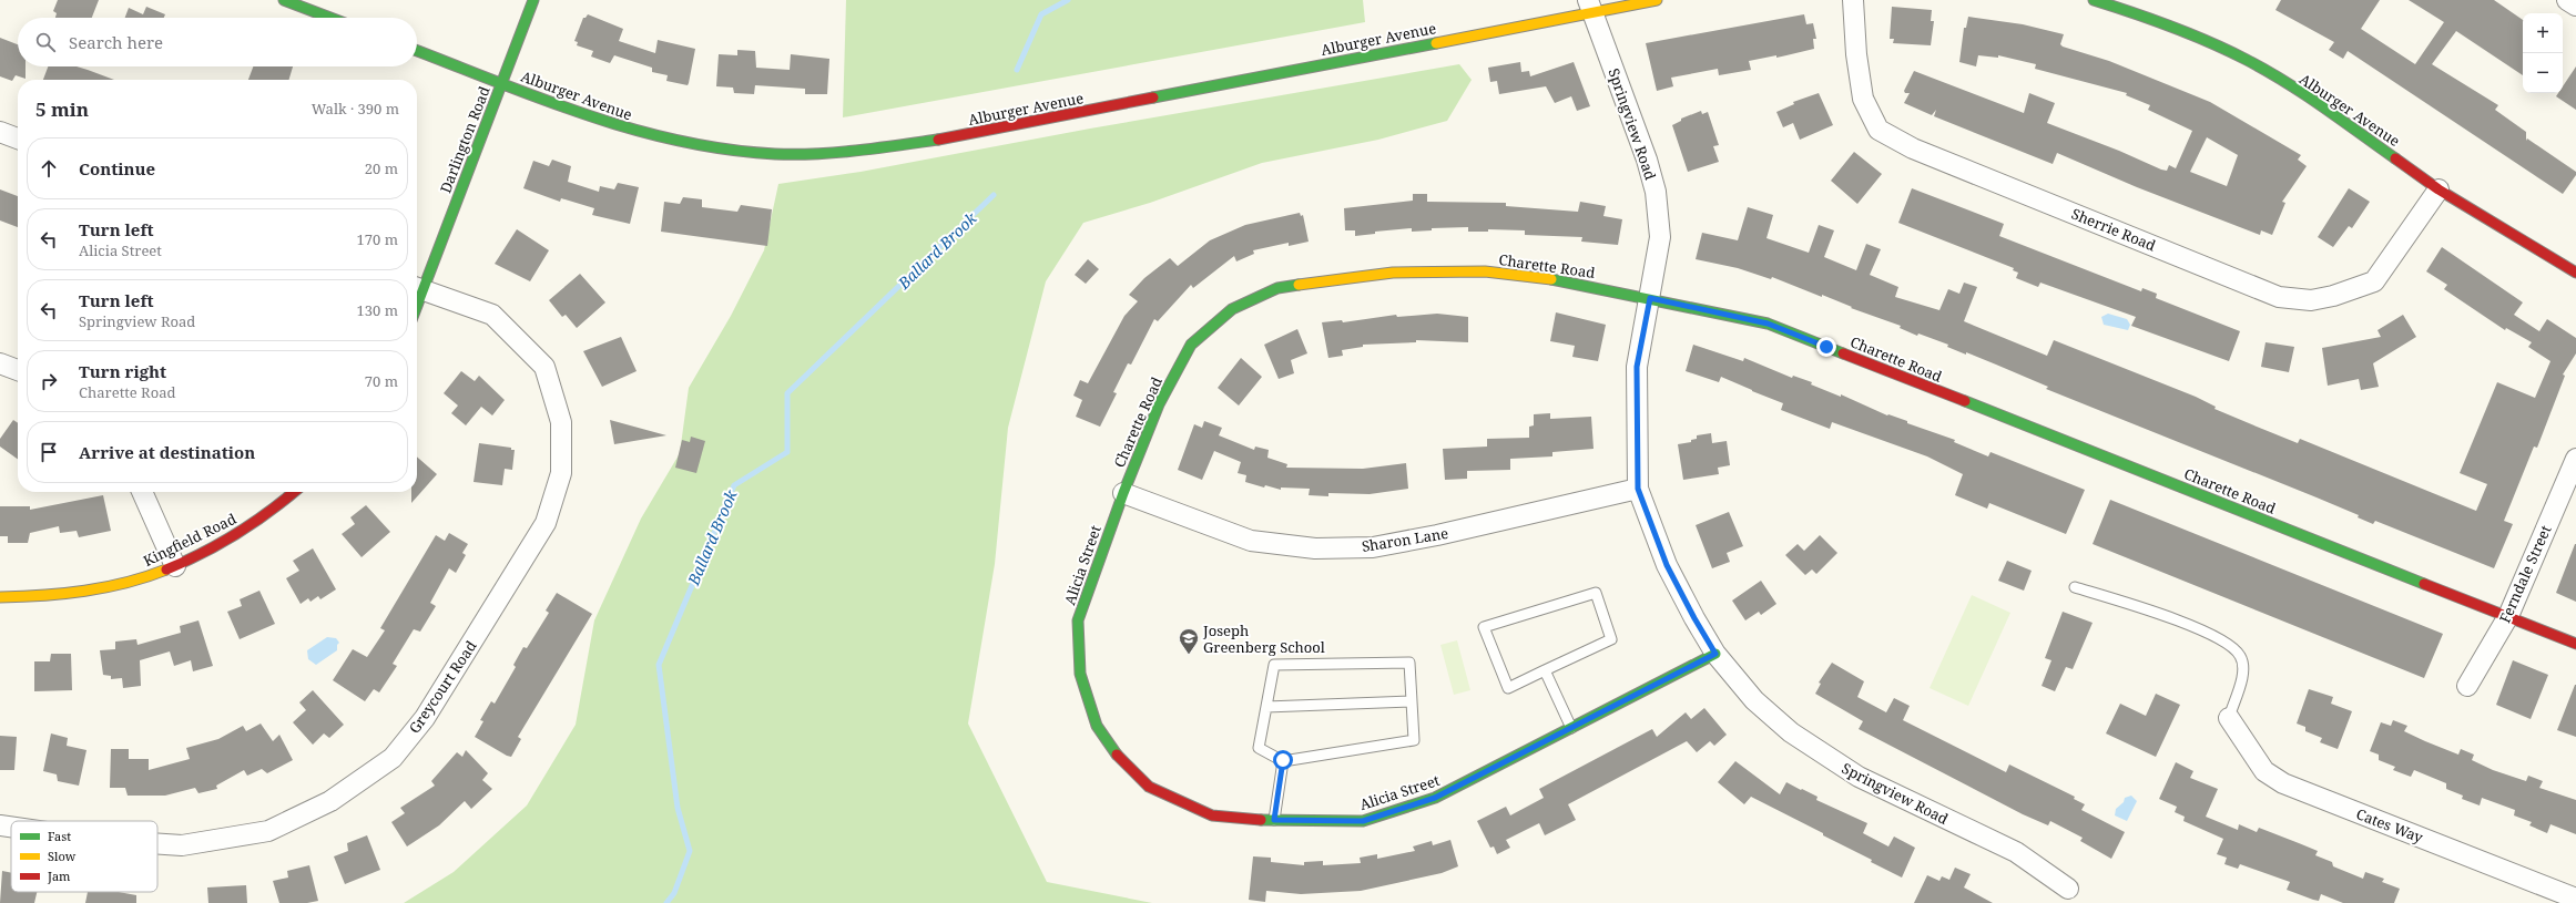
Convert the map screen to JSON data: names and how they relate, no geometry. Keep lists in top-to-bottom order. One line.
{"streets":{"street":["Alburger Avenue","Springview Road","Darlington Road","Sherrie Road","Charette Road","Kingfield Road","Sharon Lane","Alicia Street","Ferndale Street","Greycourt Road","Cates Way"]},"crossings":[["Alburger Avenue","Springview Road"],["Alburger Avenue","Darlington Road"],["Alburger Avenue","Sherrie Road"],["Springview Road","Charette Road"],["Springview Road","Sharon Lane"],["Springview Road","Alicia Street"],["Darlington Road","Greycourt Road"],["Charette Road","Sharon Lane"],["Charette Road","Alicia Street"],["Charette Road","Ferndale Street"],["Sharon Lane","Alicia Street"]],"water":["Ballard Brook"],"places":{"school or university":["Joseph Greenberg School"]},"legend":["Fast","Slow","Jam"],"page":{"map_buttons":["+","−"],"search":"Search here","heading":["5 min","Walk · 390 m"],"list":[["Continue","20 m"],["Turn left","Alicia Street","170 m"],["Turn left","Springview Road","130 m"],["Turn right","Charette Road","70 m"],"Arrive at destination"]}}
